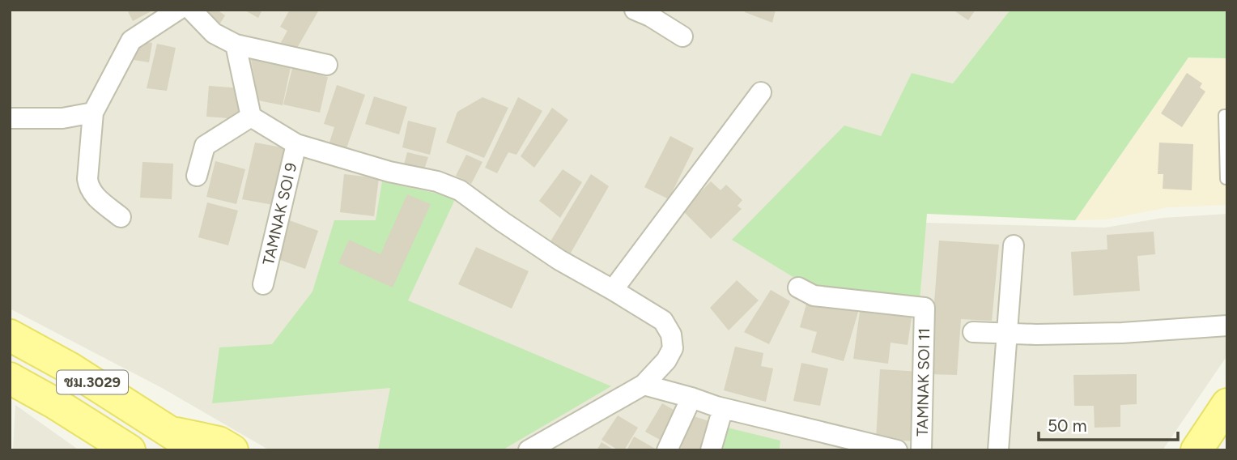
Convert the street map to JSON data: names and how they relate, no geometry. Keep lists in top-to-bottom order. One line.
{"streets":{"main road":["ชม.3029"],"street":["TAMNAK SOI 9","TAMNAK SOI 11"]},"scale_bar":"50 m"}
